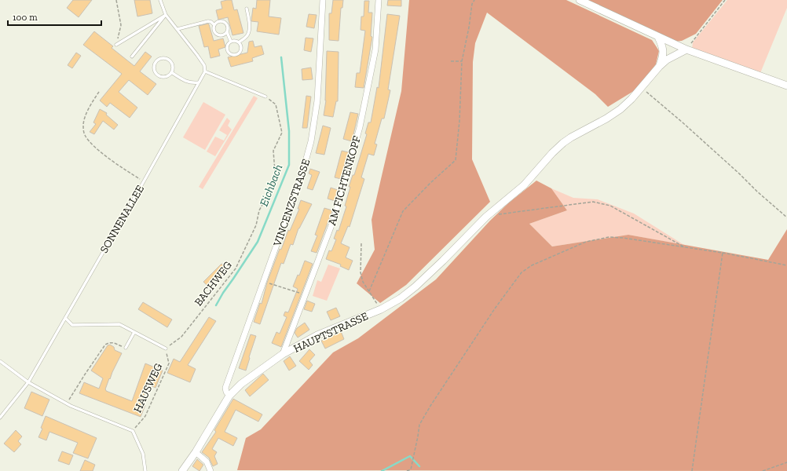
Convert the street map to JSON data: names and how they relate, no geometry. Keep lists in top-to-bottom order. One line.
{"streets":{"street":["AM FICHTENKOPF","VINCENZSTRASSE","HAUPTSTRASSE"],"lane":["SONNENALLEE"],"path":["BACHWEG","HAUSWEG"]},"crossings":[["AM FICHTENKOPF","HAUPTSTRASSE"],["VINCENZSTRASSE","HAUPTSTRASSE"],["BACHWEG","HAUSWEG"]],"water":["Eichbach"],"scale_bar":"100 m"}
